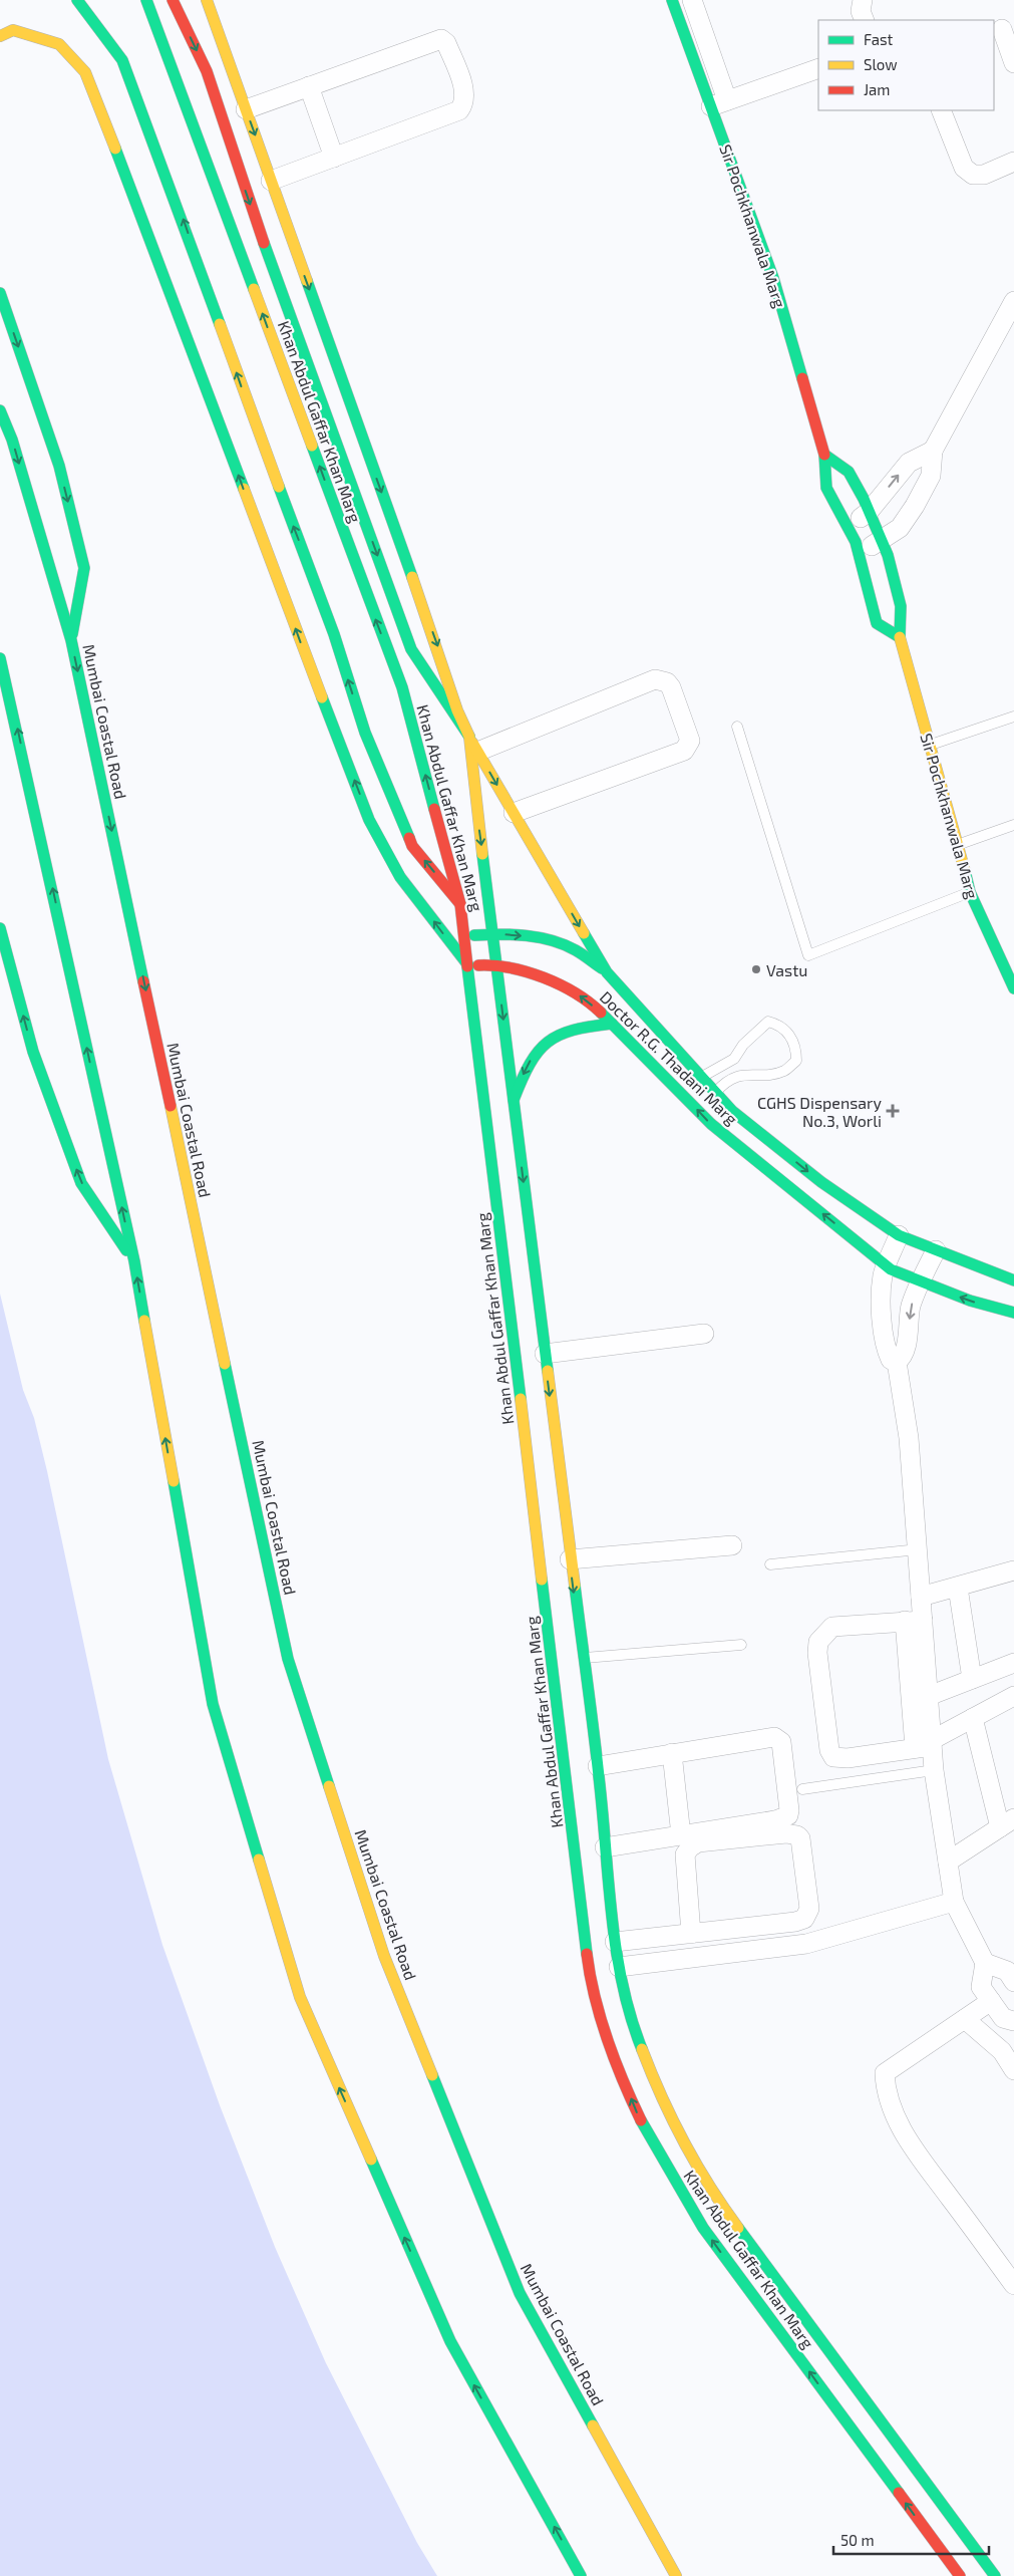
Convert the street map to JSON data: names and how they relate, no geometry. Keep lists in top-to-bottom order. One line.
{"streets":{"main road":["Sir Pochkhanwala Marg","Khan Abdul Gaffar Khan Marg","Mumbai Coastal Road","Doctor R.G. Thadani Marg"]},"crossings":[["Khan Abdul Gaffar Khan Marg","Doctor R.G. Thadani Marg"]],"places":{"other":["Vastu"],"health":["CGHS Dispensary No.3, Worli"]},"legend":["Fast","Slow","Jam"],"scale_bar":"50 m"}
